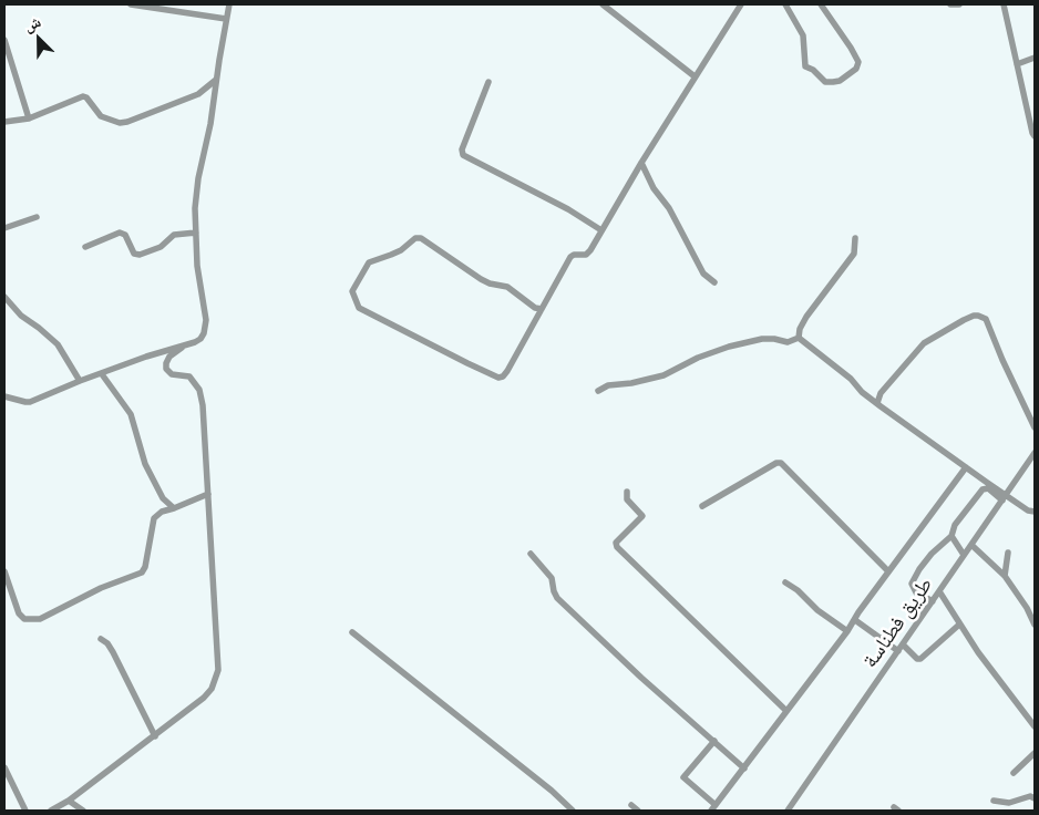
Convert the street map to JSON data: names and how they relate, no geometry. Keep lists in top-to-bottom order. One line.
{"streets":{"street":["طريق فطناسة"]},"north":"top left"}
